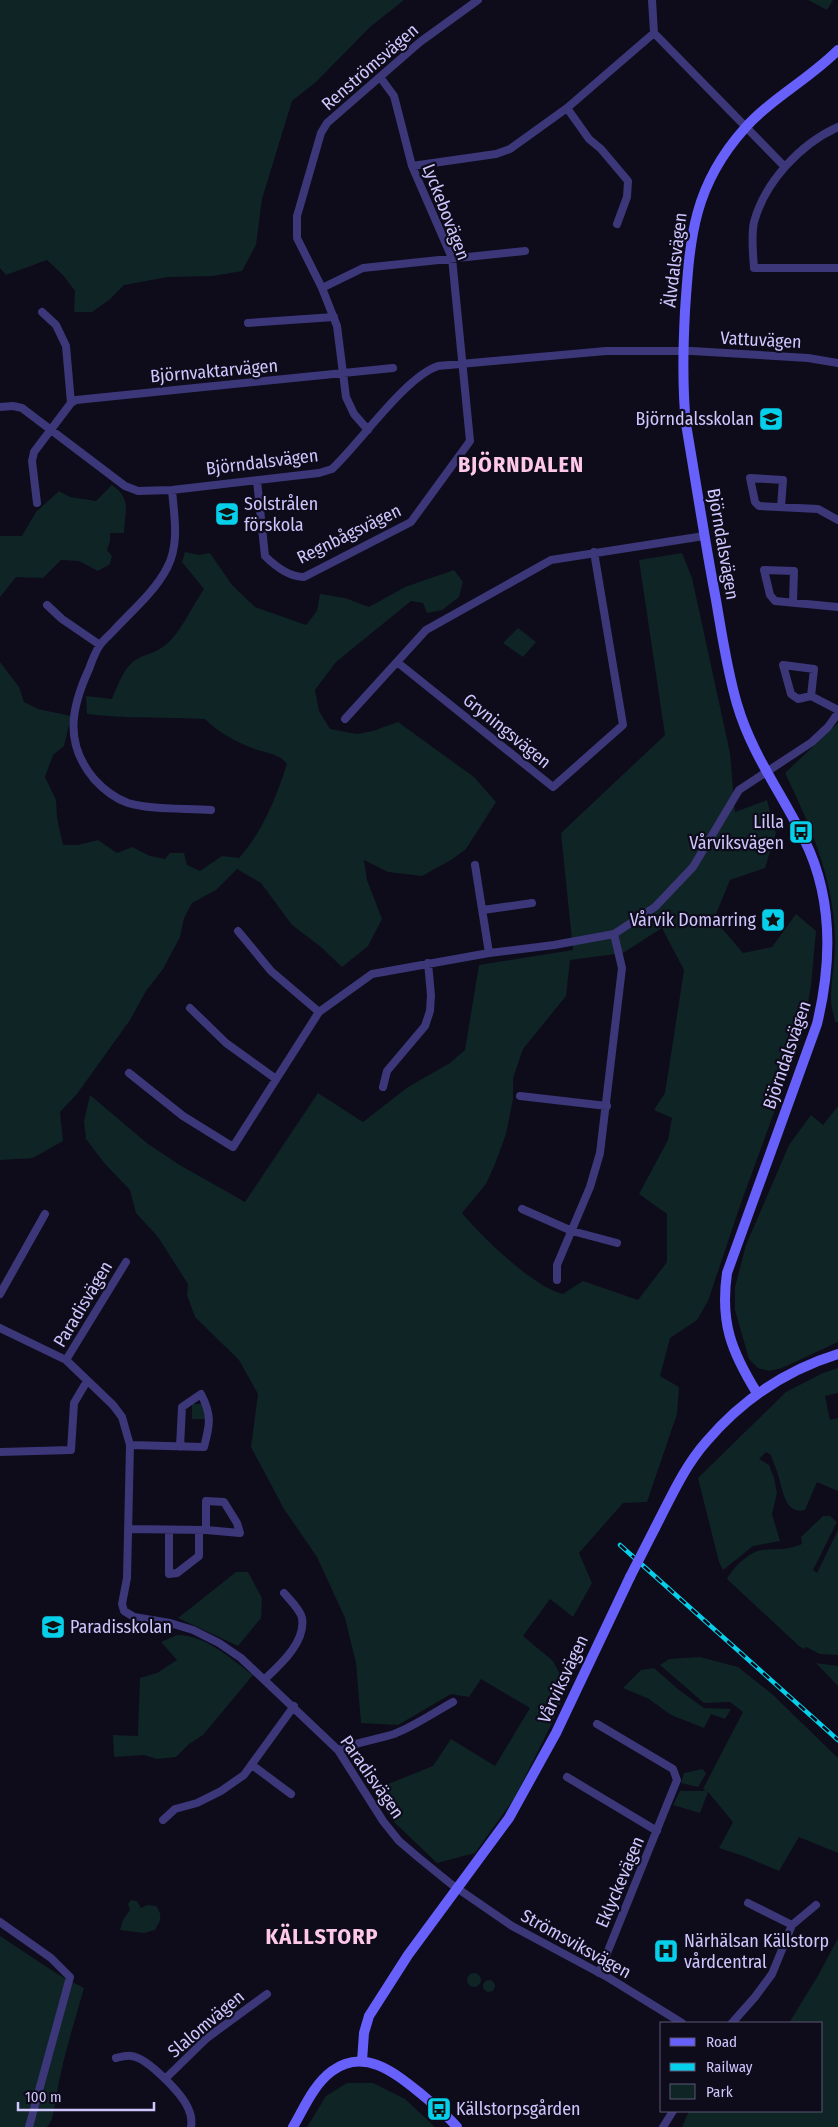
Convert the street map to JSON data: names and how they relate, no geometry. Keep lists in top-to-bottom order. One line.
{"streets":{"street":["Renströmsvägen","Lyckebovägen","Älvdalsvägen","Vattuvägen","Björnvaktarvägen","Björndalsvägen","Regnbågsvägen","Gryningsvägen","Paradisvägen","Vårviksvägen","Eklyckevägen","Strömsviksvägen","Slalomvägen"]},"crossings":[["Renströmsvägen","Lyckebovägen"],["Renströmsvägen","Björnvaktarvägen"],["Renströmsvägen","Björndalsvägen"],["Lyckebovägen","Björndalsvägen"],["Lyckebovägen","Regnbågsvägen"],["Älvdalsvägen","Vattuvägen"],["Älvdalsvägen","Björndalsvägen"],["Vattuvägen","Björndalsvägen"],["Björndalsvägen","Regnbågsvägen"],["Björndalsvägen","Vårviksvägen"],["Paradisvägen","Vårviksvägen"],["Paradisvägen","Strömsviksvägen"],["Vårviksvägen","Strömsviksvägen"],["Eklyckevägen","Strömsviksvägen"]],"districts":["BJÖRNDALEN","KÄLLSTORP"],"places":{"school or university":["Björndalsskolan","Solstrålen förskola","Paradisskolan"],"bus stop":["Lilla Vårviksvägen","Källstorpsgården"],"place":["Vårvik Domarring"],"hospital":["Närhälsan Källstorp vårdcentral"]},"legend":["Road","Railway","Park"],"scale_bar":"100 m"}
